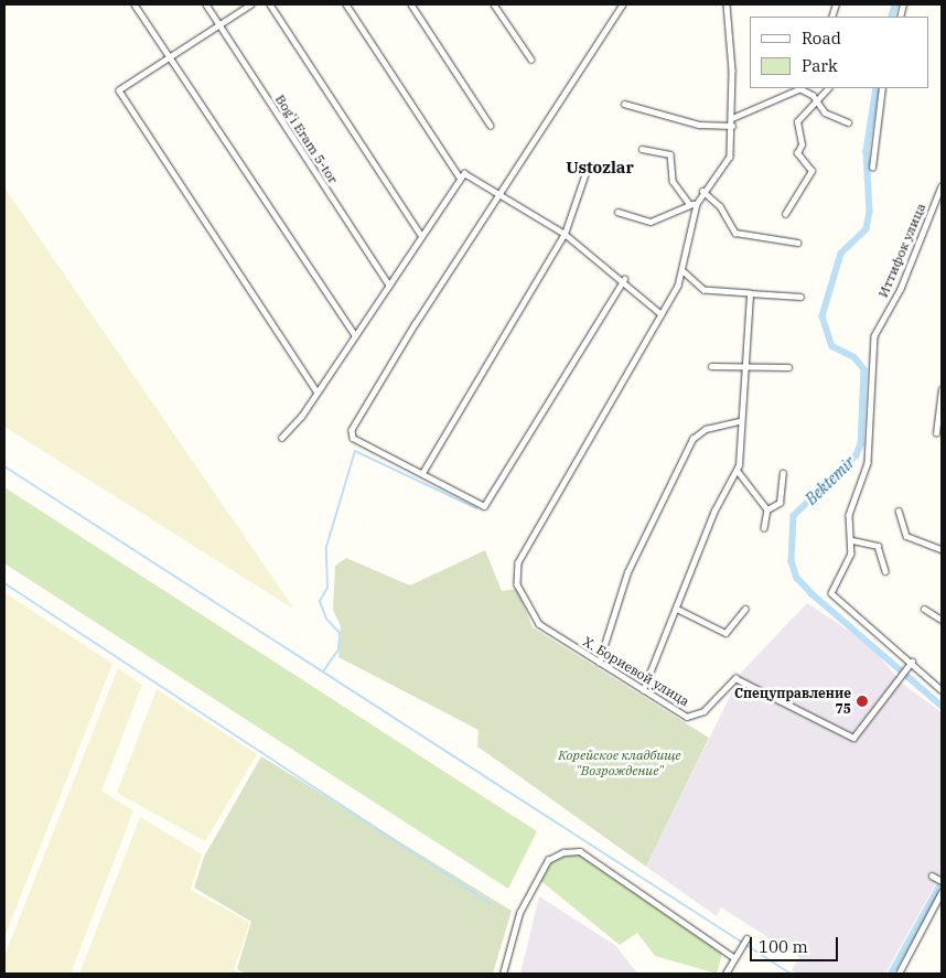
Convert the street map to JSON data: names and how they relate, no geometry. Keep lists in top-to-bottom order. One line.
{"streets":{"street":["Bog'i Eram 5-tor","Иттифок улица","Х. Бориевой улица"]},"crossings":[["Иттифок улица","Х. Бориевой улица"]],"districts":["Ustozlar"],"water":["Bektemir"],"parks":["Корейское кладбище \"Возрождение\""],"places":["Спецуправление 75"],"legend":["Road","Park"],"scale_bar":"100 m"}
